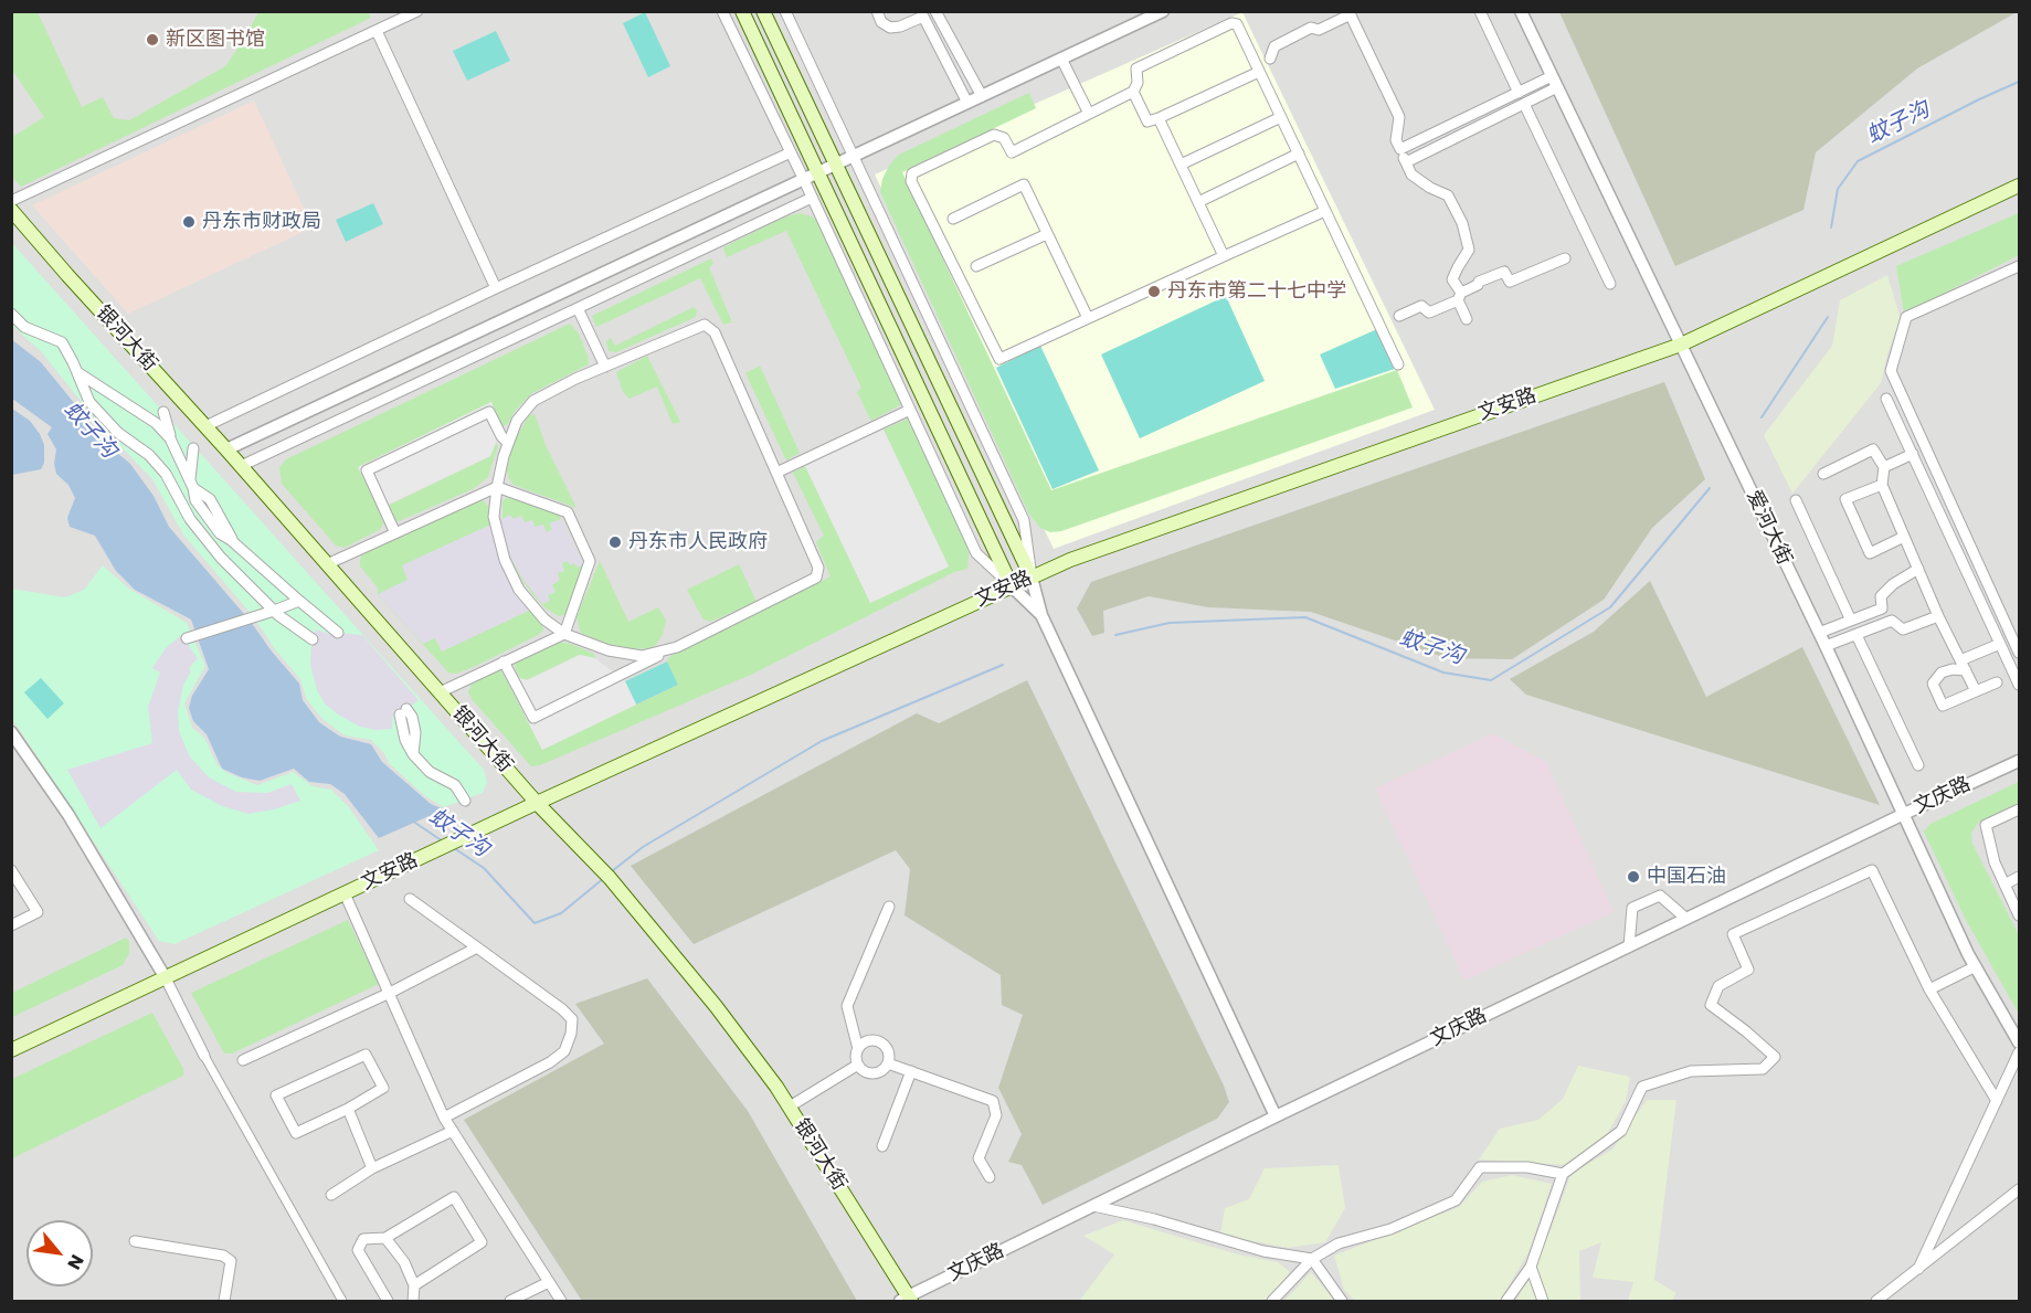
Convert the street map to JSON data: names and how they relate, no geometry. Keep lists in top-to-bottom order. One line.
{"streets":{"main road":["银河大街","文安路"],"street":["爱河大街","文庆路"]},"crossings":[["银河大街","文安路"],["银河大街","文庆路"],["文安路","爱河大街"],["爱河大街","文庆路"]],"water":["蚊子沟"],"places":["新区图书馆","丹东市财政局","丹东市第二十七中学","丹东市人民政府","中国石油"],"north":"bottom right"}
